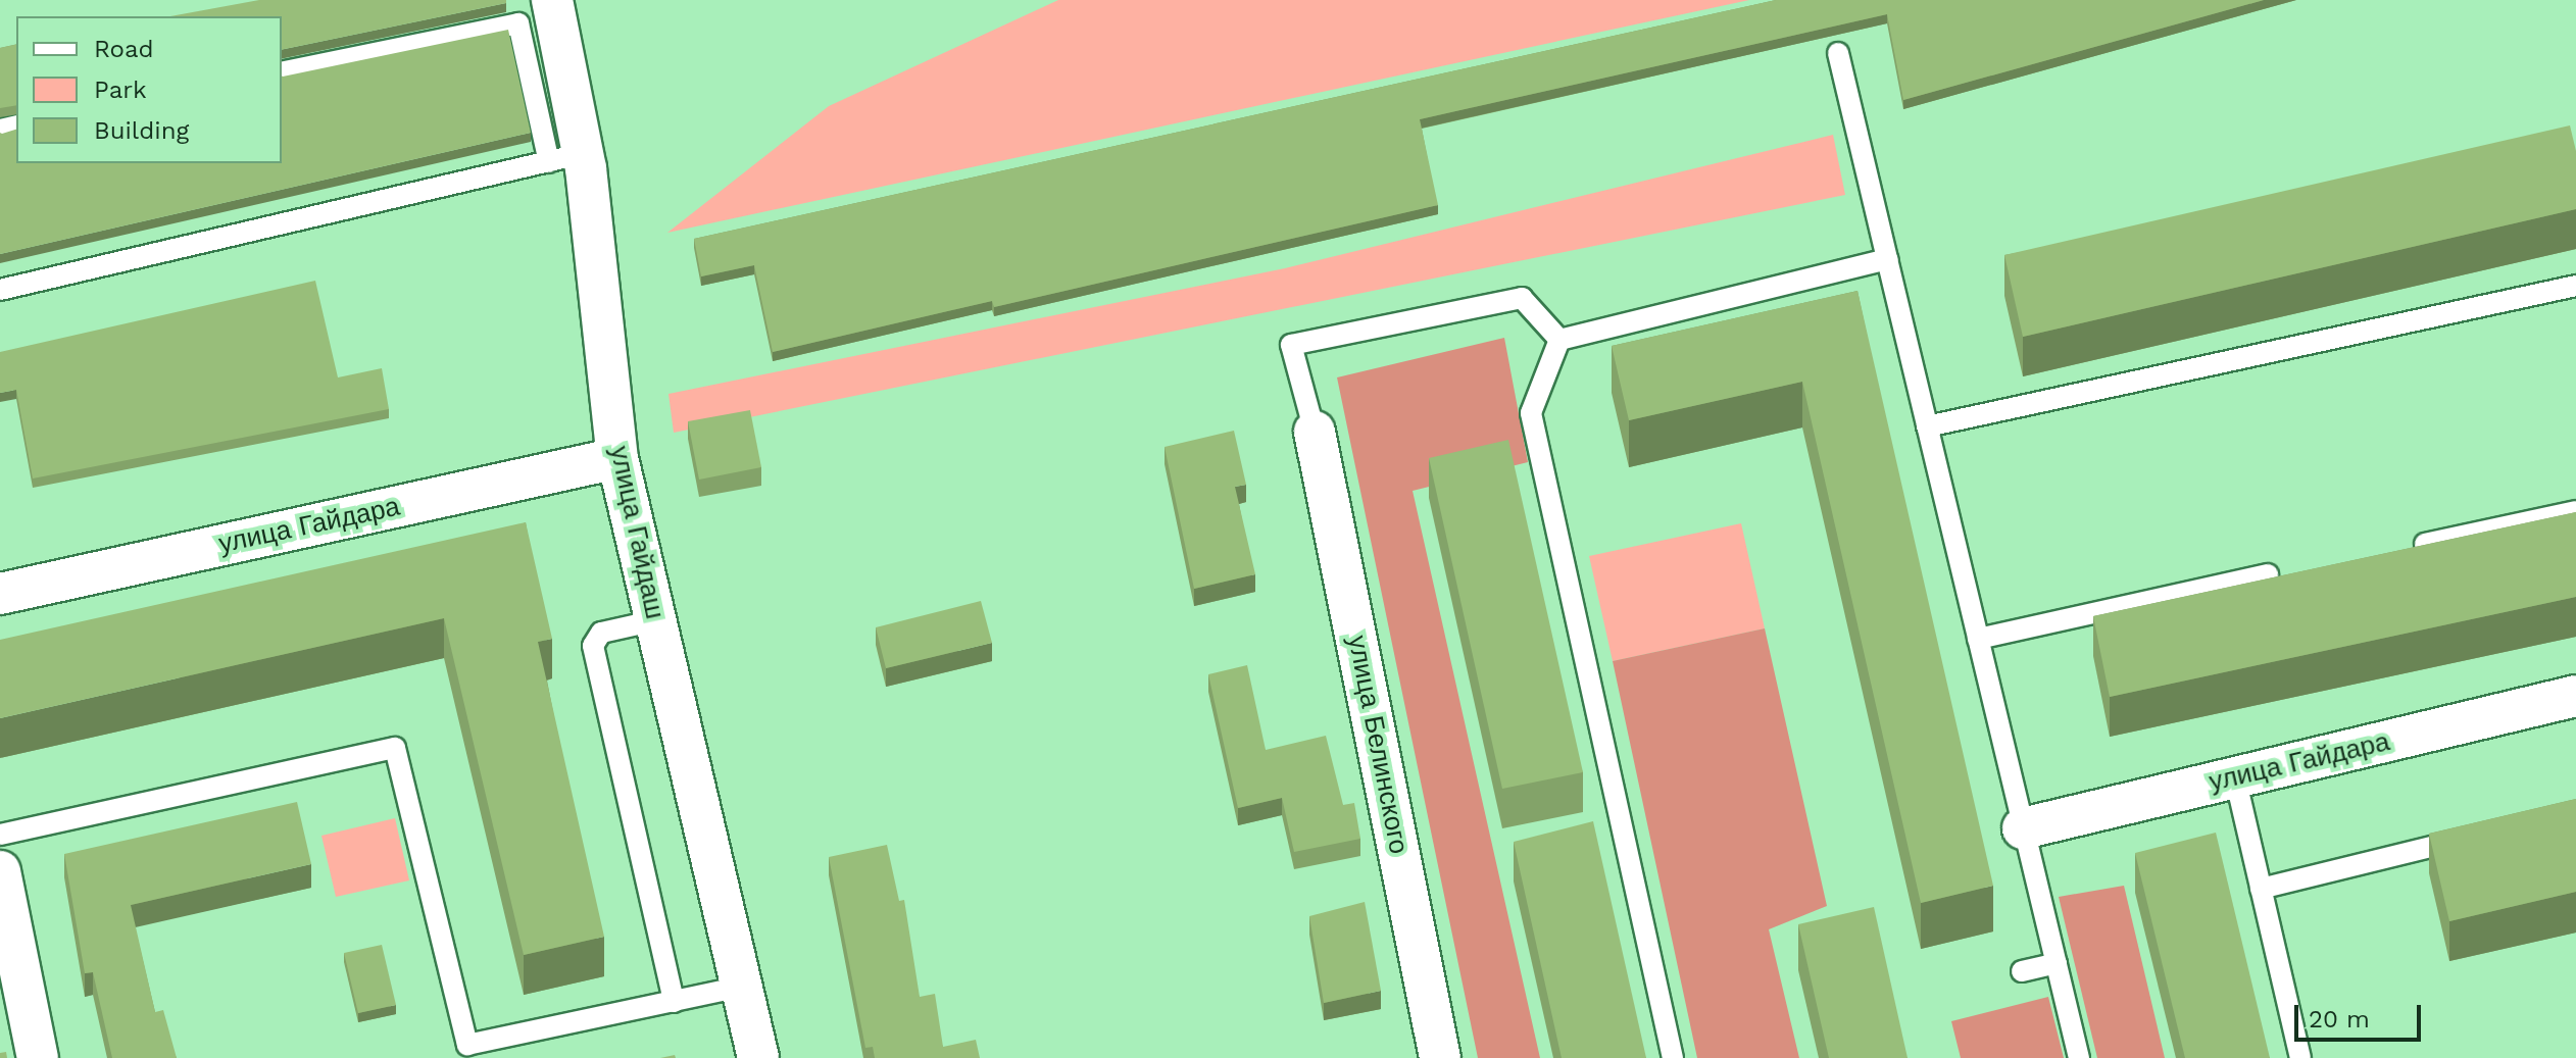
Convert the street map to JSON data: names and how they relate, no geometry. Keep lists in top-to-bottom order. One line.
{"streets":{"street":["улица Гайдара","улица Гайдаш","улица Белинского"]},"crossings":[["улица Гайдара","улица Гайдаш"]],"legend":["Road","Park","Building"],"scale_bar":"20 m"}
